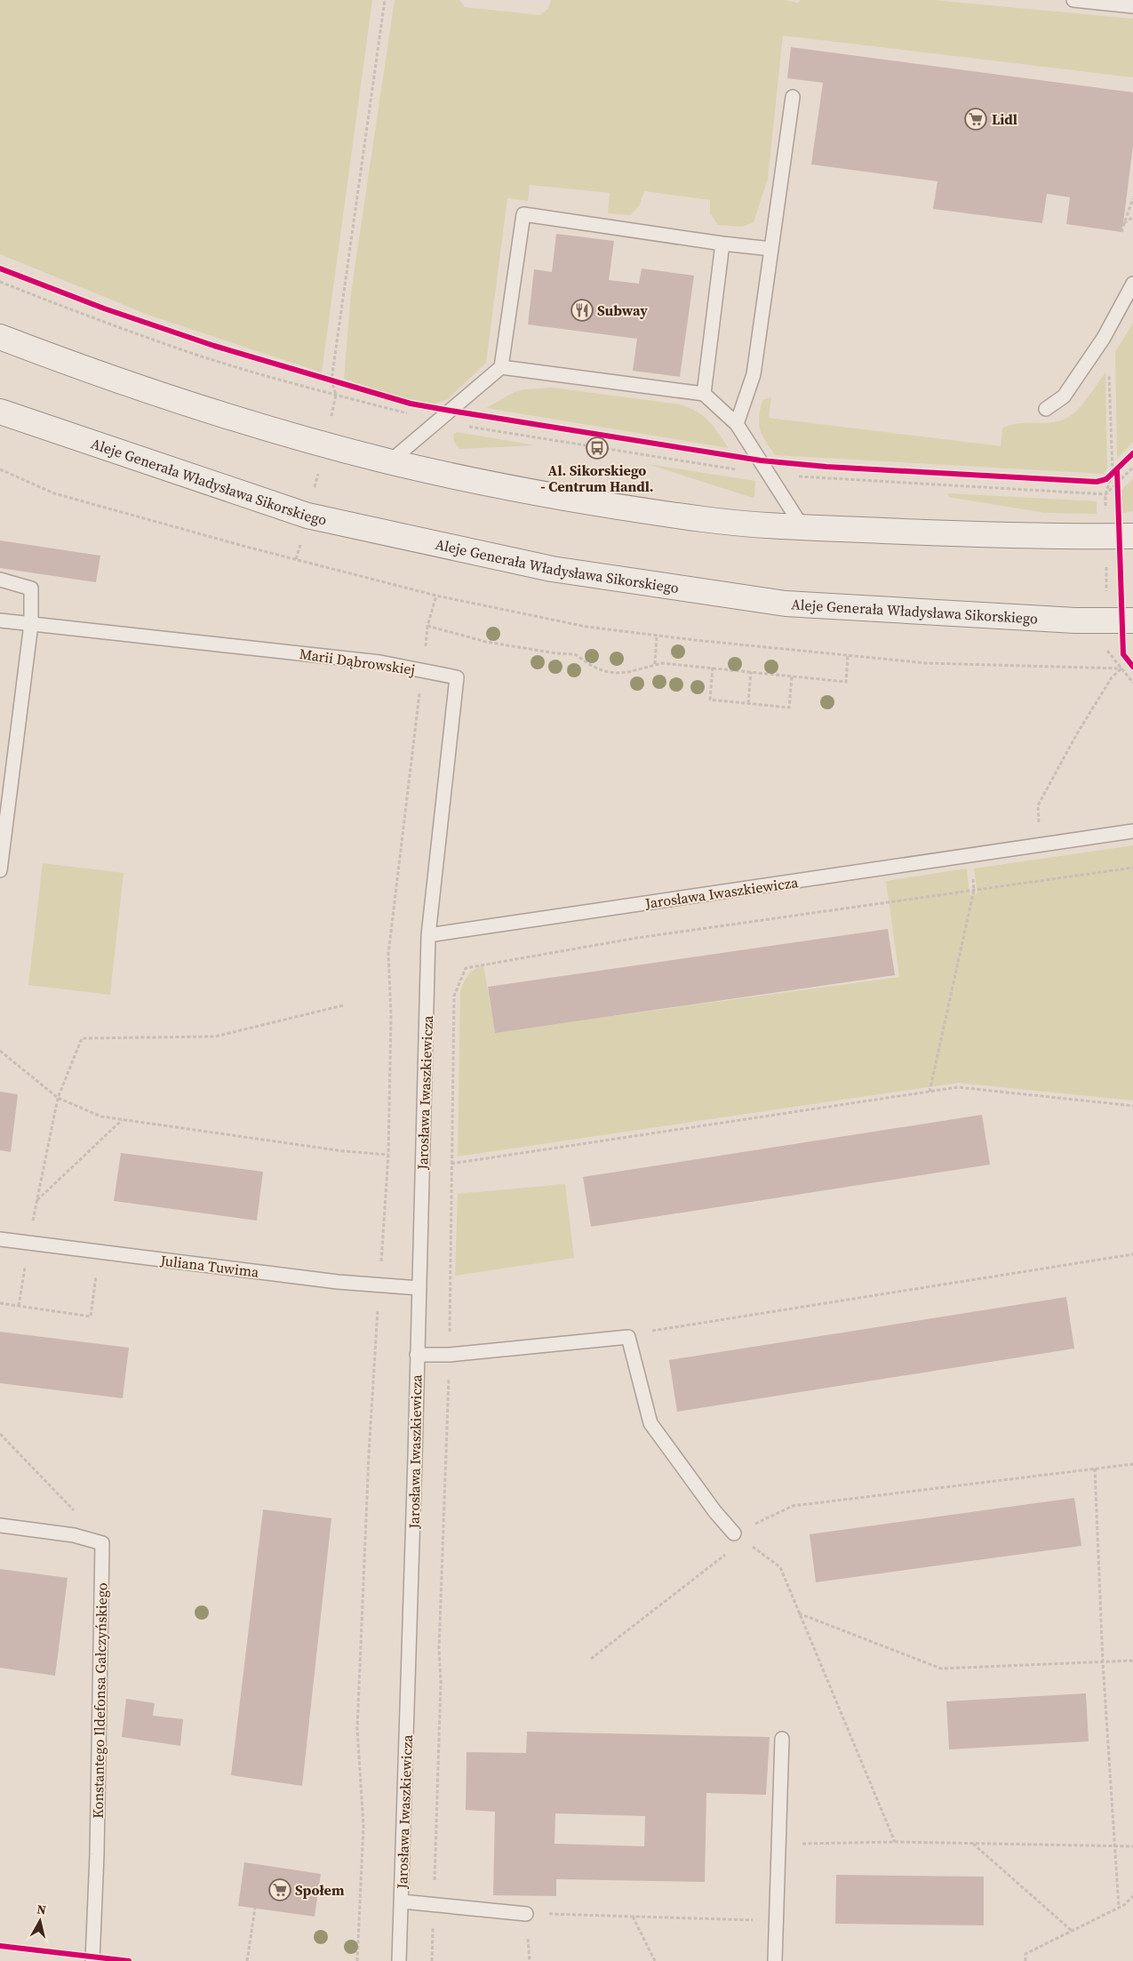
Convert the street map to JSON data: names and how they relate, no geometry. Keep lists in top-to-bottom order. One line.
{"streets":{"main road":["Aleje Generała Władysława Sikorskiego"],"lane":["Marii Dąbrowskiej","Jarosława Iwaszkiewicza","Juliana Tuwima","Konstantego Ildefonsa Gałczyńskiego"]},"crossings":[["Marii Dąbrowskiej","Jarosława Iwaszkiewicza"],["Jarosława Iwaszkiewicza","Juliana Tuwima"]],"places":{"supermarket":["Lidl","Społem"],"restaurant":["Subway"],"bus stop":["Al. Sikorskiego - Centrum Handl."]},"north":"top"}
